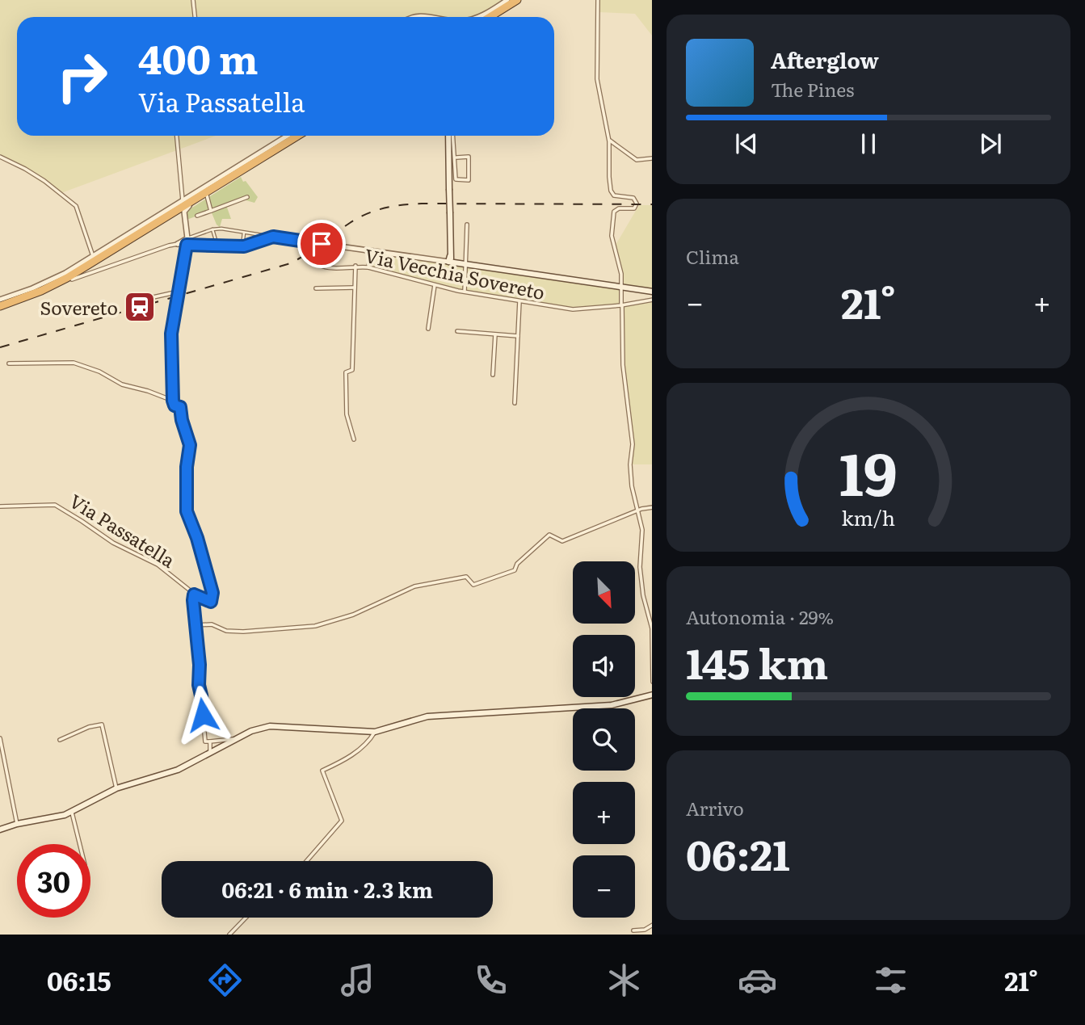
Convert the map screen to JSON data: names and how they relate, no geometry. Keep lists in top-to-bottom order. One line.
{"streets":{"street":["Via Vecchia Sovereto","Via Passatella"]},"places":{"station":["Sovereto"]},"north":"bottom right","page":{"turn":["400 m","Via Passatella"],"song":["Afterglow","The Pines"],"tile":["Clima",["Autonomia · 29%","145 km"],["Arrivo","06:21"]],"heat":["−","21°","+"],"map_buttons":["+","−"],"limit":"30","trip":"06:21 · 6 min · 2.3 km","tabs":["06:15","21°"],"gauge":["19","km/h"]}}
